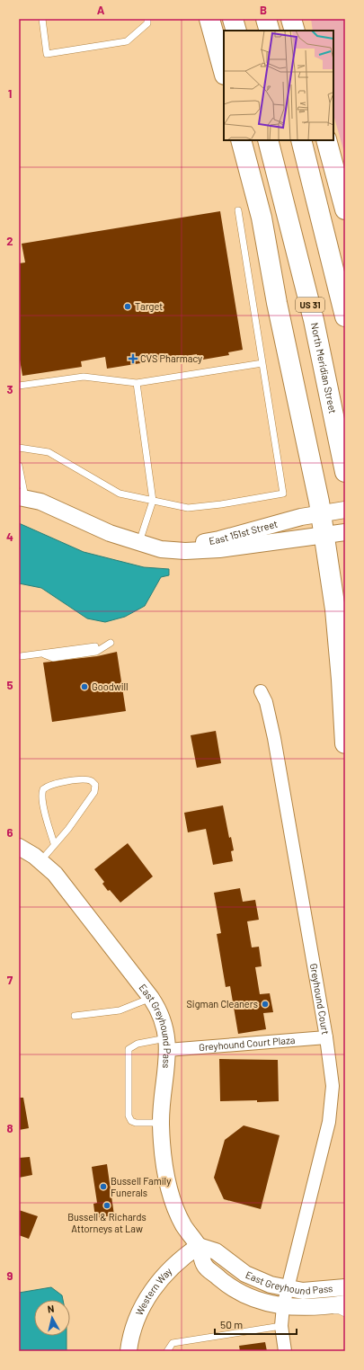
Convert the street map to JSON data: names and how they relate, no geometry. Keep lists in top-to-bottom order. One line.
{"streets":{"highway":["US 31","North Meridian Street"],"street":["East 151st Street","Greyhound Court","East Greyhound Pass","Greyhound Court Plaza","Western Way"]},"crossings":[["Greyhound Court","East Greyhound Pass"],["Greyhound Court","Greyhound Court Plaza"],["East Greyhound Pass","Greyhound Court Plaza"],["East Greyhound Pass","Western Way"]],"places":{"other":["Target","Goodwill","Sigman Cleaners","Bussell Family Funerals","Bussell & Richards Attorneys at Law"],"health":["CVS Pharmacy"]},"scale_bar":"50 m","north":"top","grid":{"columns":["A","B"],"rows":["1","2","3","4","5","6","7","8","9"]}}
